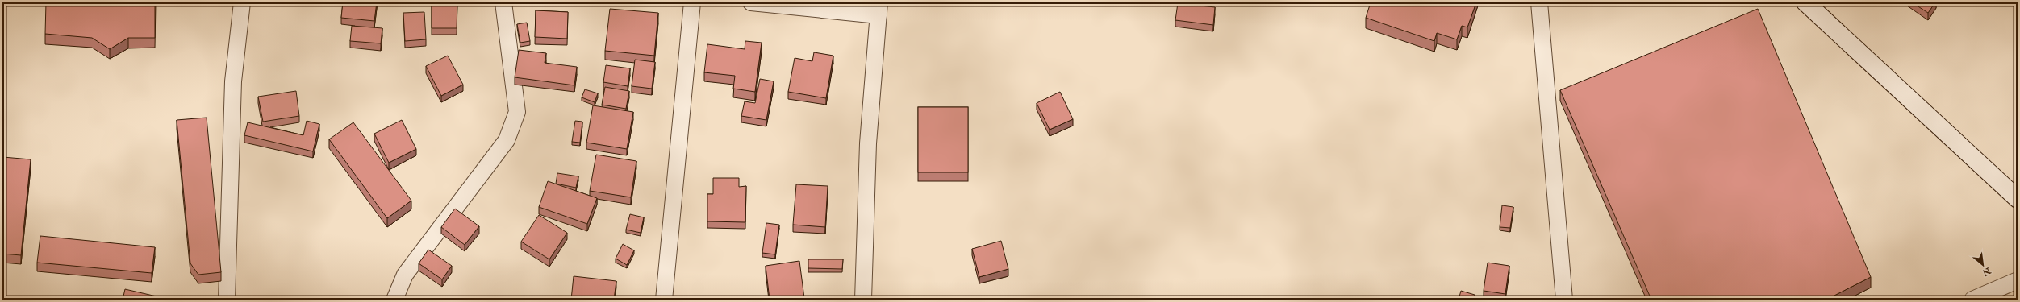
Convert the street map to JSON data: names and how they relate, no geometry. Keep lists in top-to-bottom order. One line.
{"north":"bottom right"}
